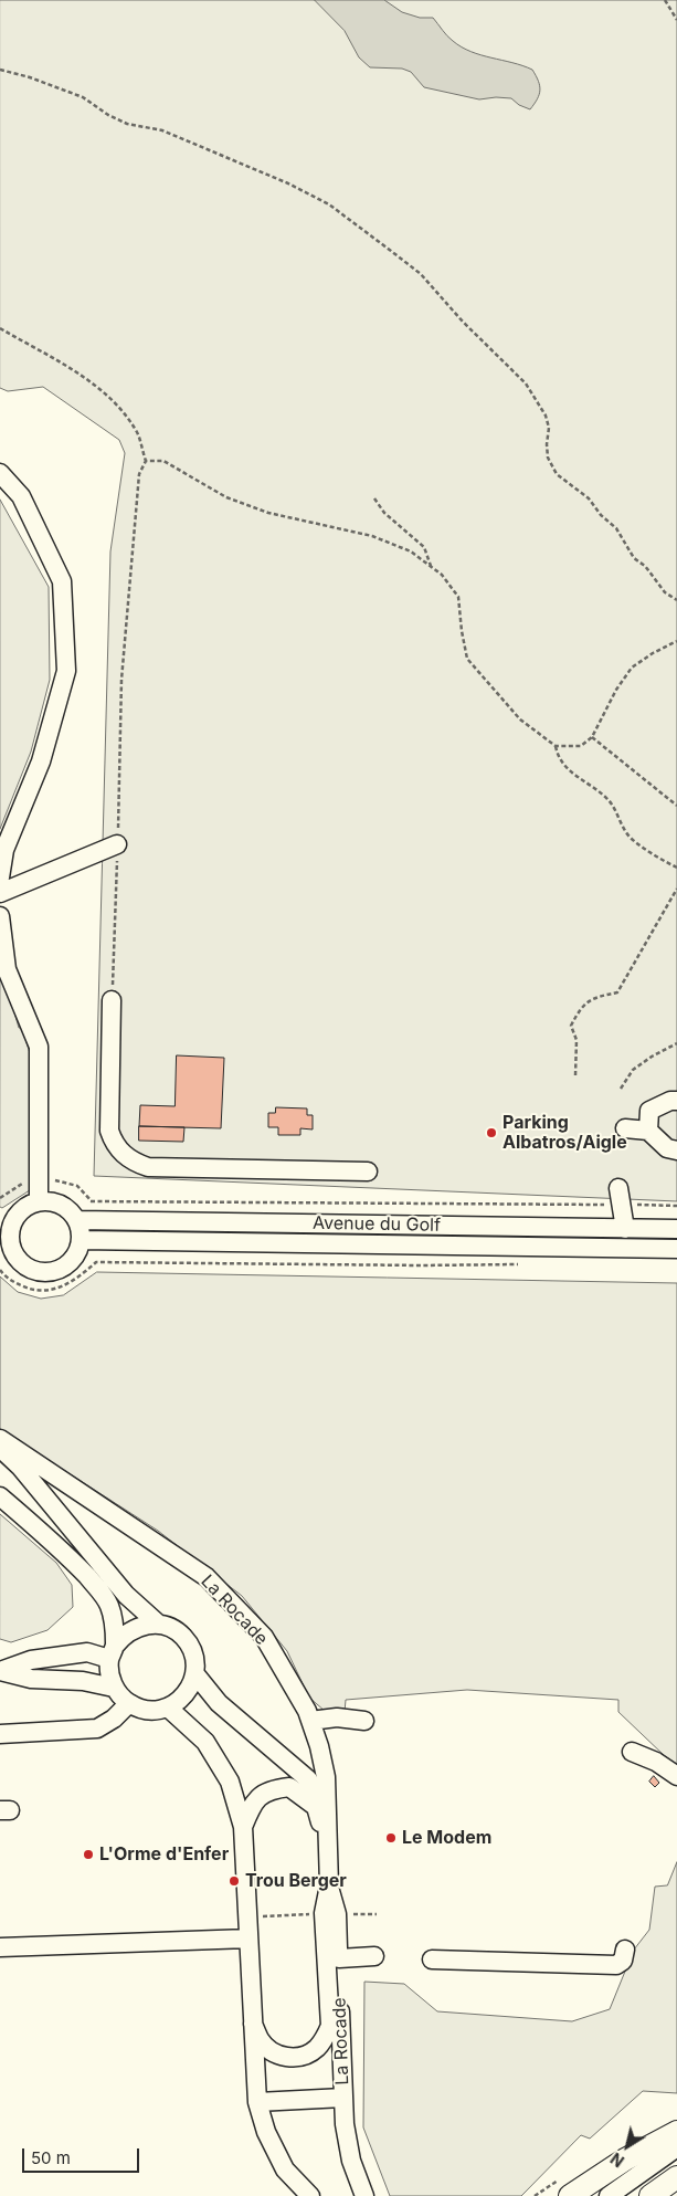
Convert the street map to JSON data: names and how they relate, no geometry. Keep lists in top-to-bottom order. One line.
{"streets":{"street":["Avenue du Golf","La Rocade"]},"places":["Parking Albatros/Aigle","Le Modem","L'Orme d'Enfer","Trou Berger"],"scale_bar":"50 m","north":"bottom left"}
